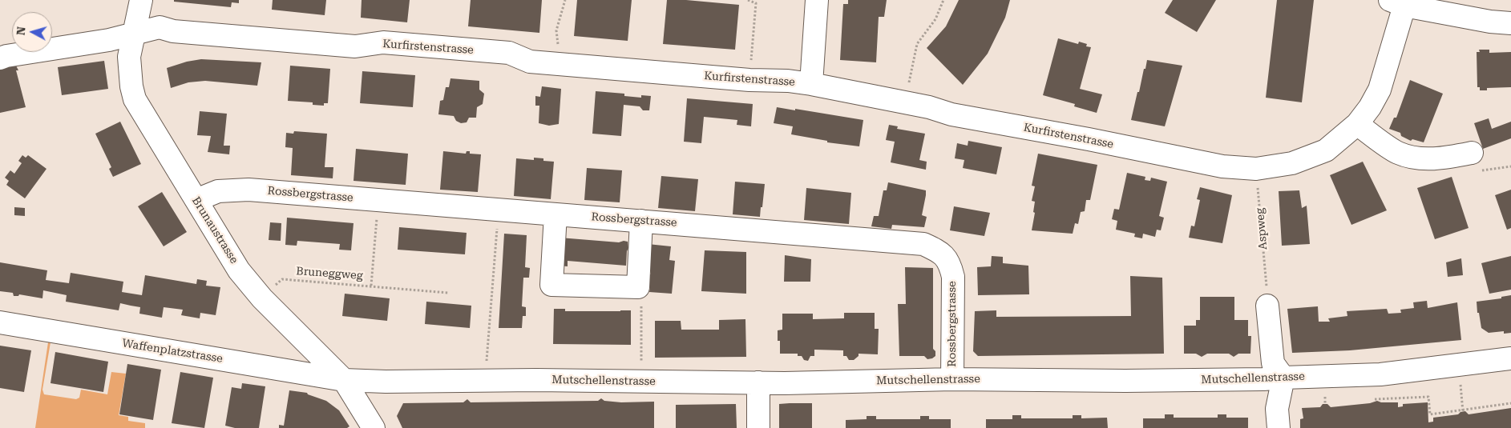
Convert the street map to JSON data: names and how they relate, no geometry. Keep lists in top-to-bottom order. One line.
{"streets":{"street":["Kurfirstenstrasse","Rossbergstrasse","Brunaustrasse","Waffenplatzstrasse","Mutschellenstrasse"],"path":["Aspweg","Bruneggweg"]},"crossings":[["Kurfirstenstrasse","Brunaustrasse"],["Rossbergstrasse","Brunaustrasse"],["Rossbergstrasse","Mutschellenstrasse"],["Brunaustrasse","Waffenplatzstrasse"],["Brunaustrasse","Mutschellenstrasse"],["Waffenplatzstrasse","Mutschellenstrasse"]],"north":"left"}
